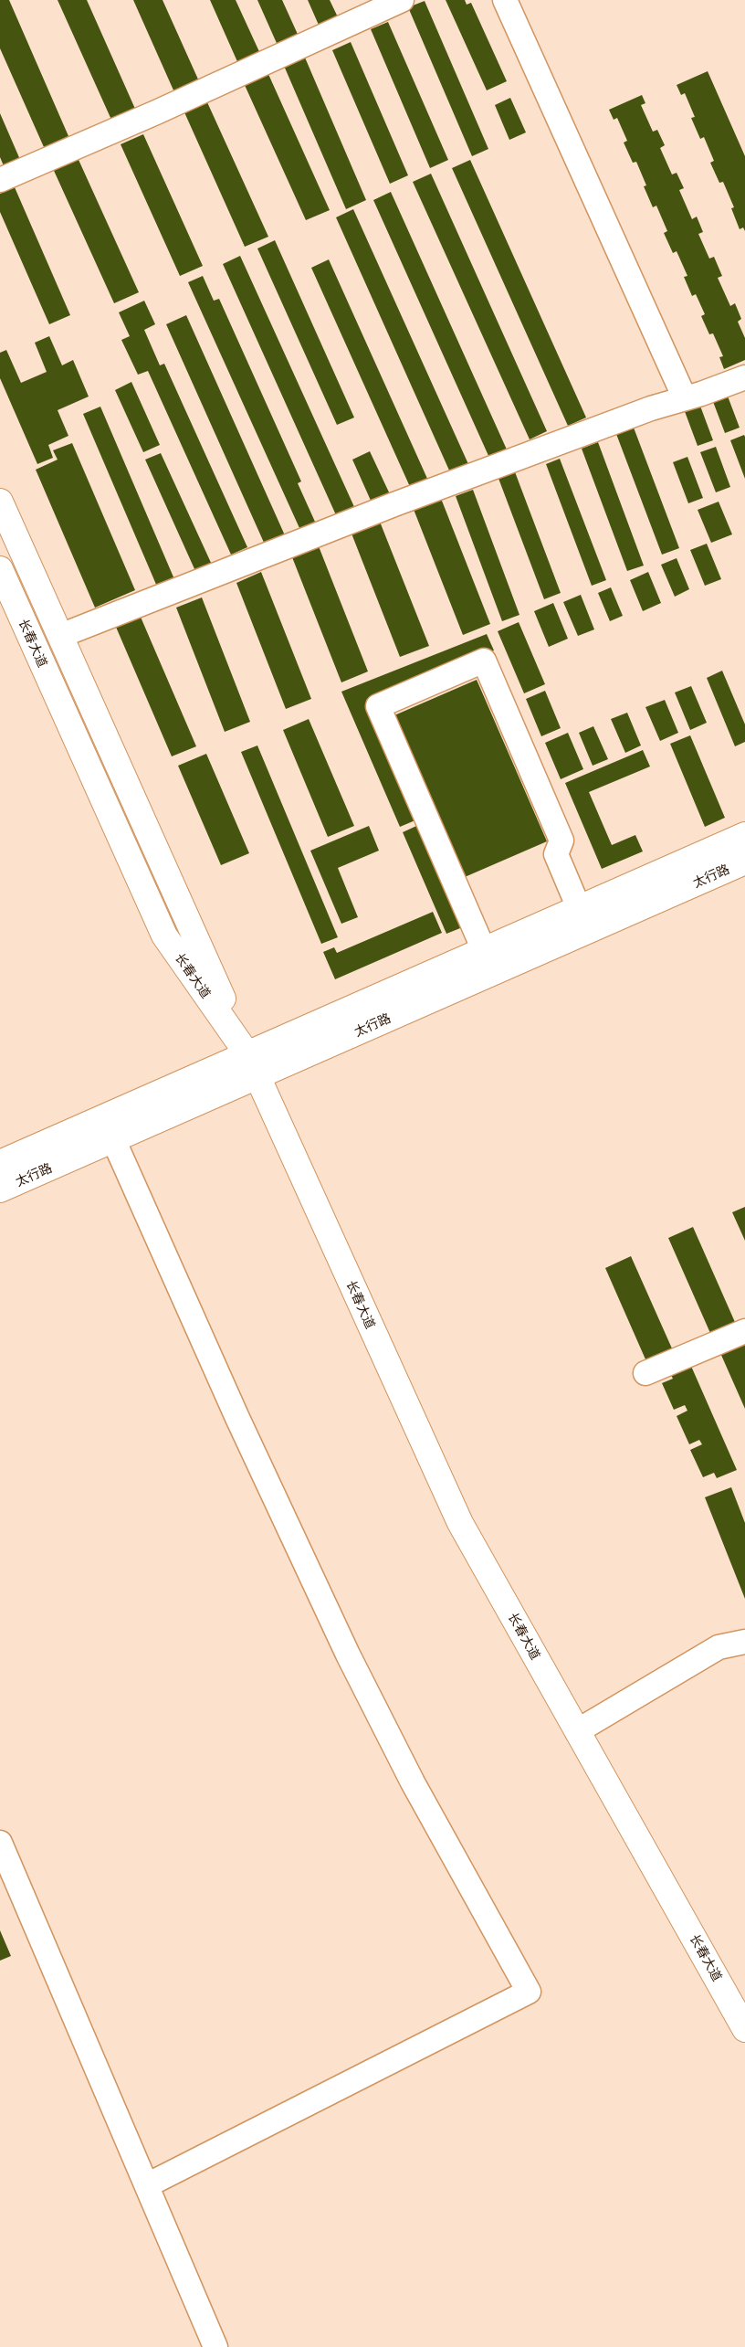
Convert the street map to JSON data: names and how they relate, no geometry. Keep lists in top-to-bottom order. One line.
{"streets":{"main road":["长春大道","太行路"]},"crossings":[["长春大道","太行路"]]}
